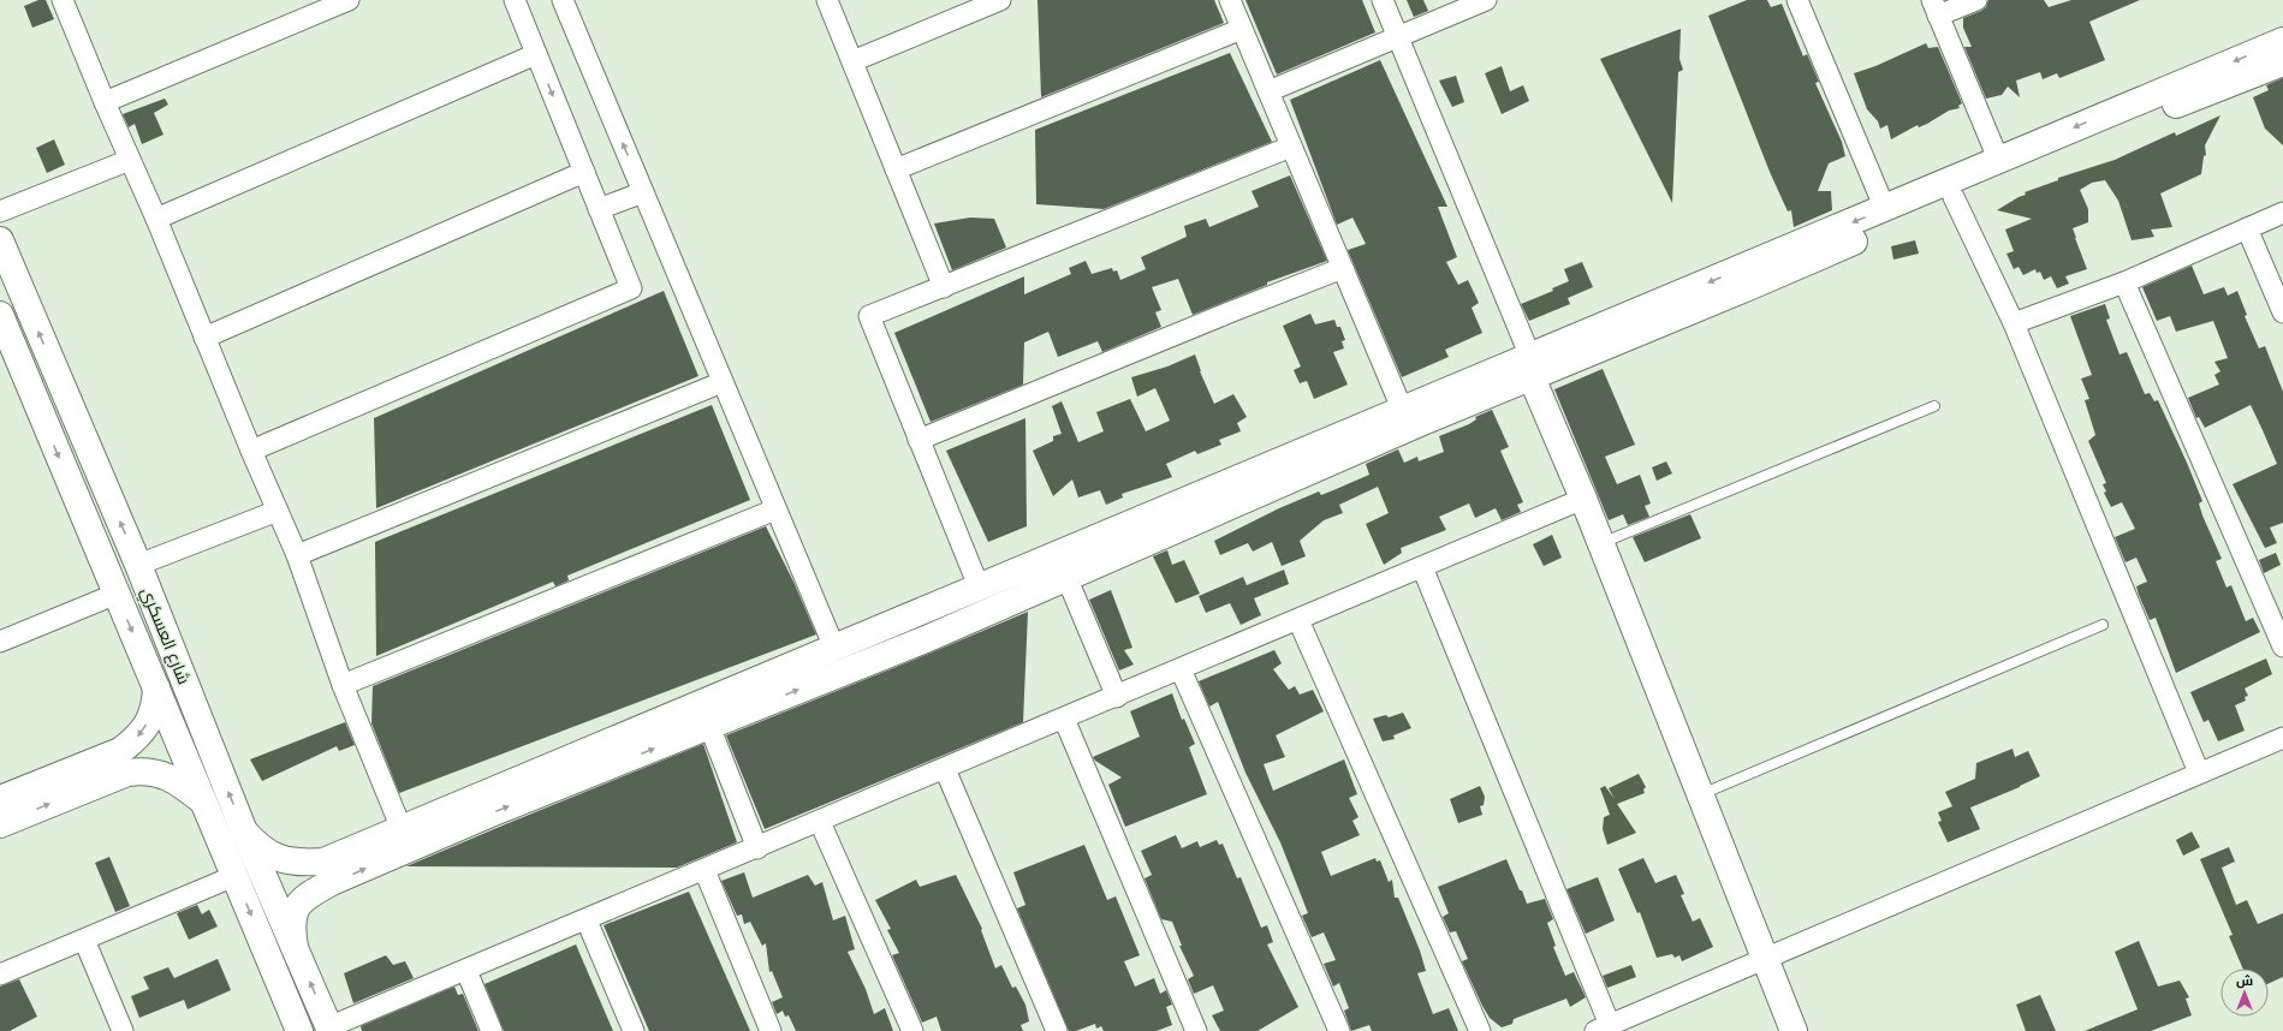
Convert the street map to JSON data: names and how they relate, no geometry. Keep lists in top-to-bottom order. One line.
{"streets":{"street":["شارع العسكري"]},"north":"top"}
